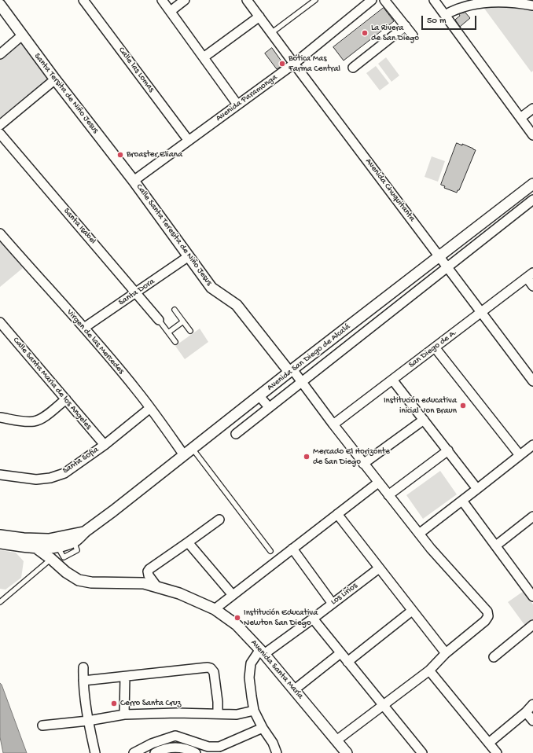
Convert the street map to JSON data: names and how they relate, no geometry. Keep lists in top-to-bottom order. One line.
{"streets":{"street":["Calle las Lomas","Santa Tersita de Niño Jesus","Avenida Paramonga","Avenida Chuquitanta","Santa Isabel","Calle Santa Teresita de Niño Jesus","Santa Dora","Virgen de las Mercedes","San Diego de A.","Avenida San Diego de Alcalá","Calle Santa Maria de los Angeles","Santa Sofia","Los Lirios","Avenida Santa María"]},"crossings":[["Calle las Lomas","Avenida Paramonga"],["Santa Tersita de Niño Jesus","Avenida Paramonga"],["Santa Tersita de Niño Jesus","Calle Santa Teresita de Niño Jesus"],["Avenida Paramonga","Avenida Chuquitanta"],["Avenida Paramonga","Calle Santa Teresita de Niño Jesus"],["Avenida Chuquitanta","San Diego de A."],["Avenida Chuquitanta","Avenida San Diego de Alcalá"],["Santa Isabel","Santa Dora"],["Calle Santa Teresita de Niño Jesus","Santa Dora"],["Calle Santa Teresita de Niño Jesus","Avenida San Diego de Alcalá"],["Santa Dora","Virgen de las Mercedes"],["Virgen de las Mercedes","Avenida San Diego de Alcalá"],["Virgen de las Mercedes","Santa Sofia"],["Avenida San Diego de Alcalá","Avenida Santa María"],["Calle Santa Maria de los Angeles","Santa Sofia"],["Los Lirios","Avenida Santa María"]],"places":["La Rivera de San Diego","Botica Mas Farma Central","Broaster Eliana","Institución educativa inicial Von Braun","Mercado El Horizonte de San Diego","Institución Educativa Newton San Diego","Cerro Santa Cruz"],"scale_bar":"50 m"}
